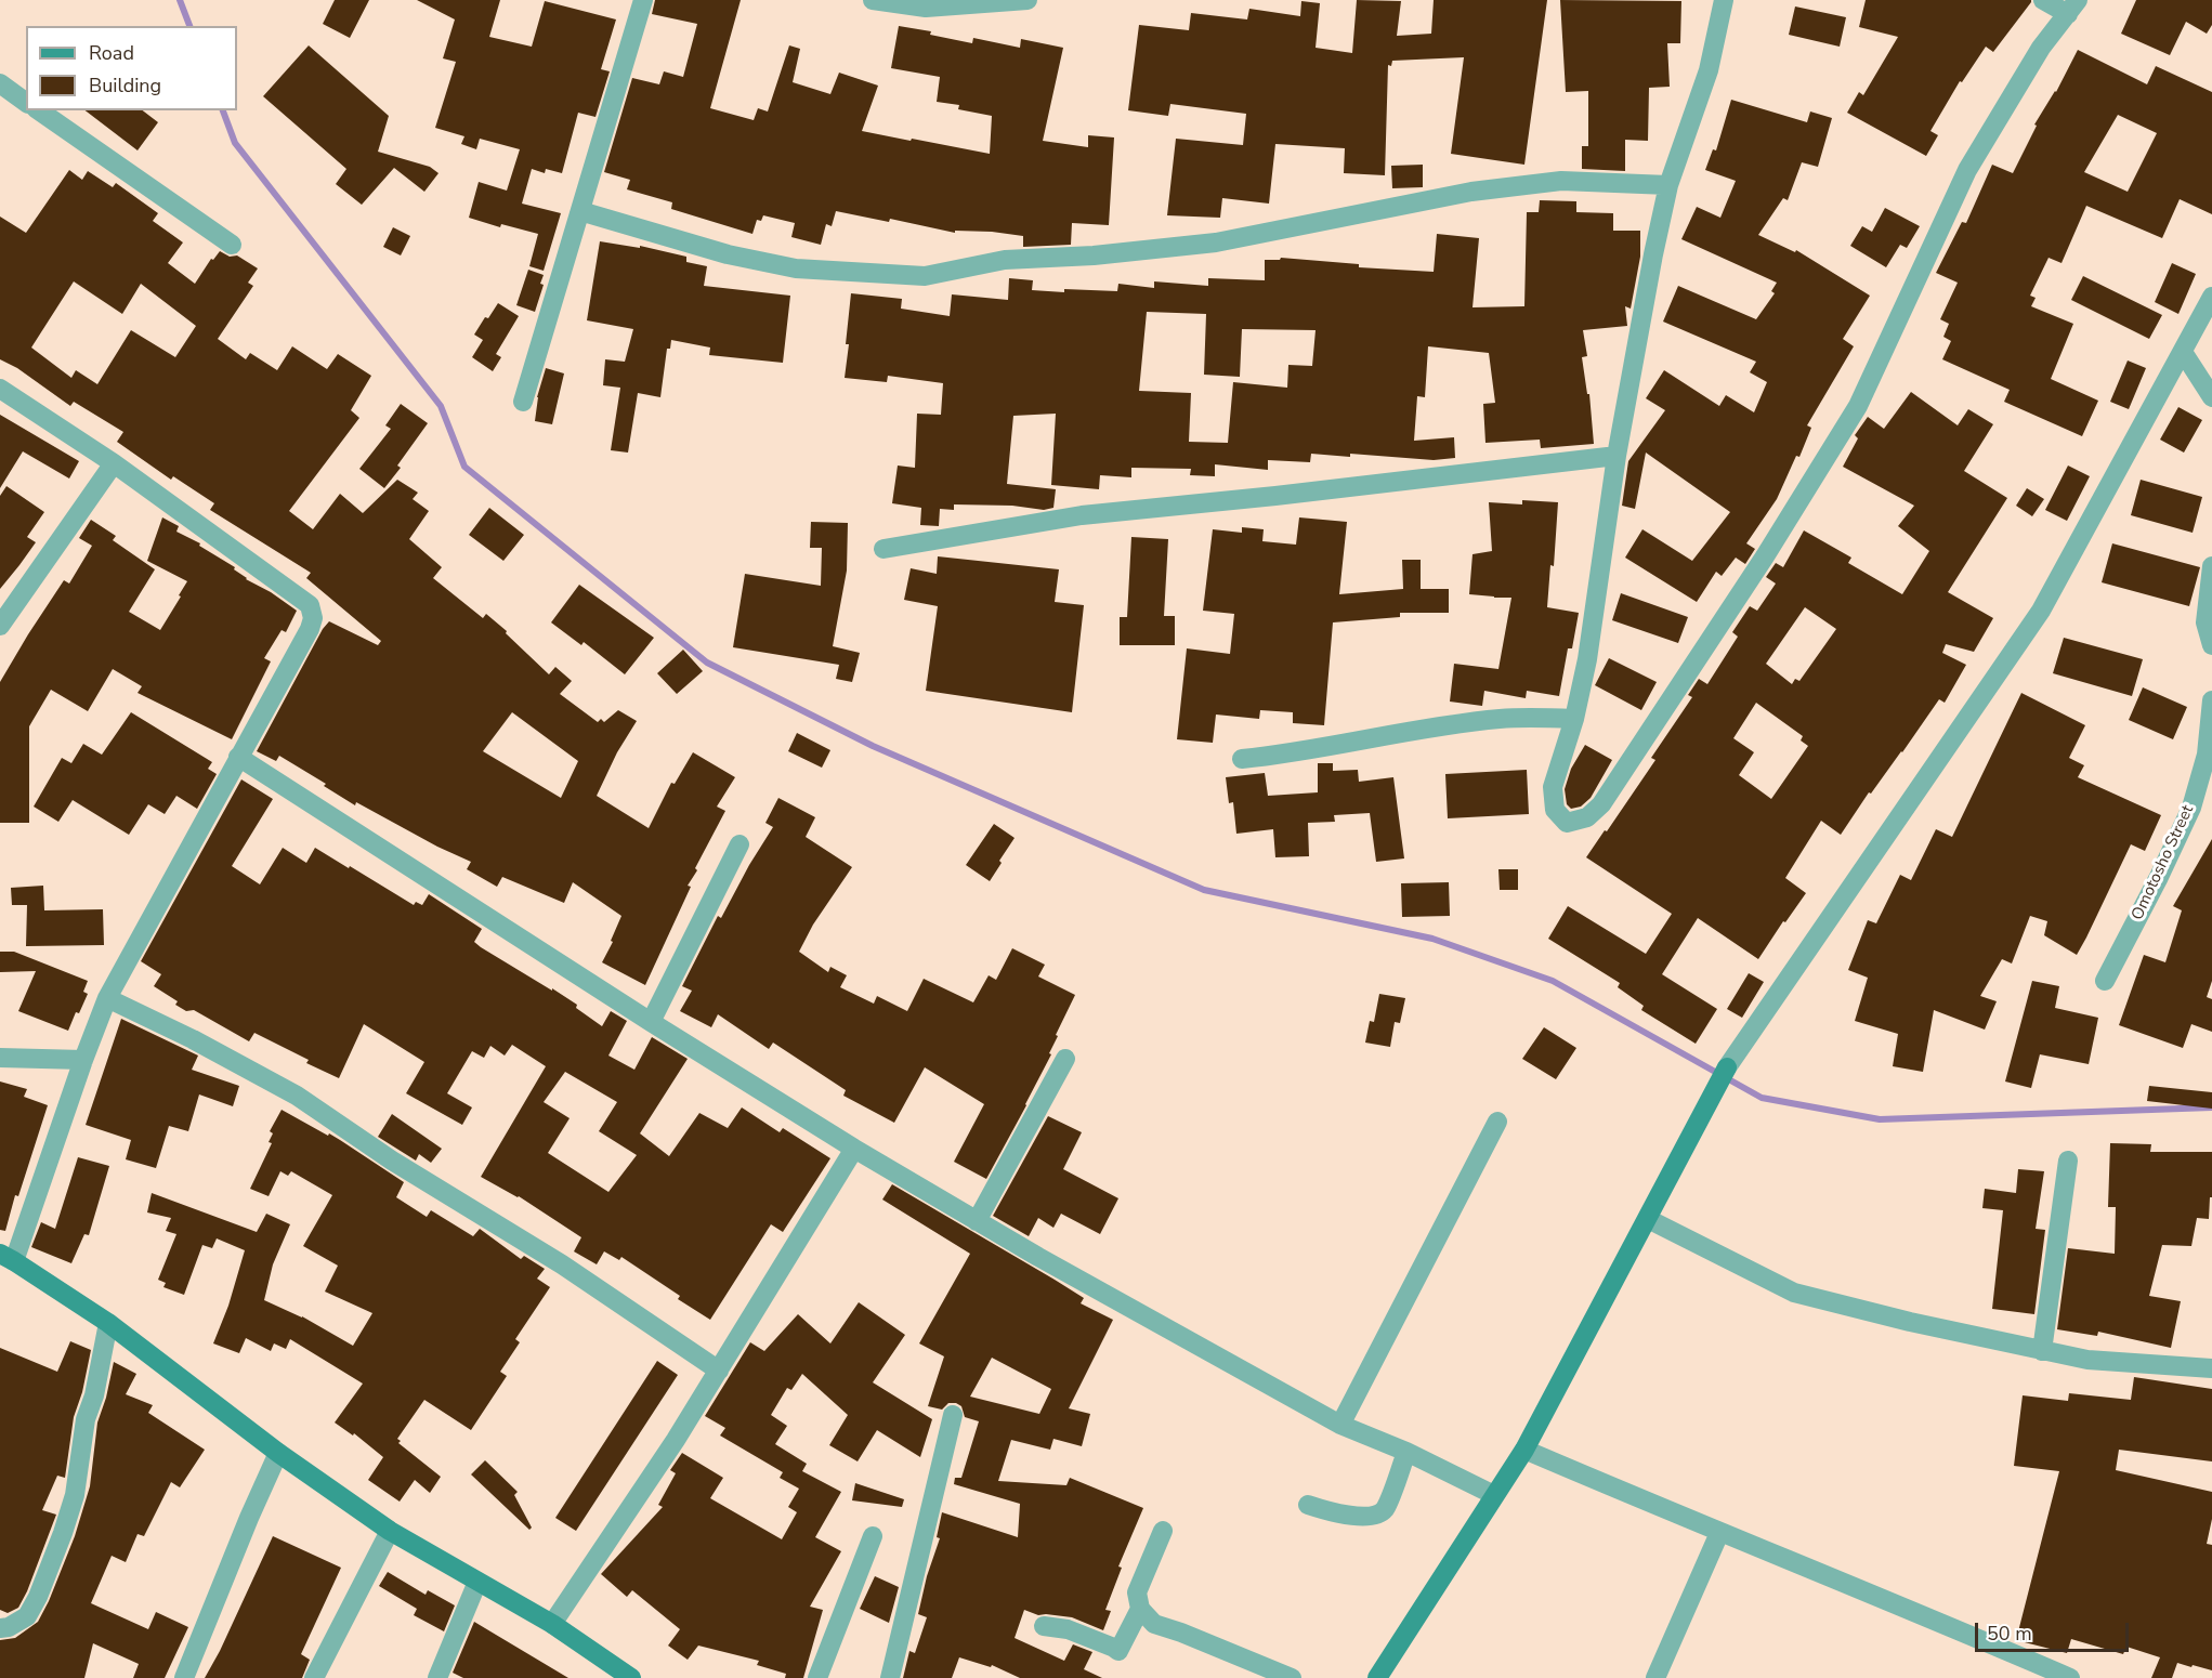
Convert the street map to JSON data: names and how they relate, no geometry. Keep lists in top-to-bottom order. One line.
{"streets":{"street":["Omotosho Street"]},"legend":["Road","Building"],"scale_bar":"50 m"}
